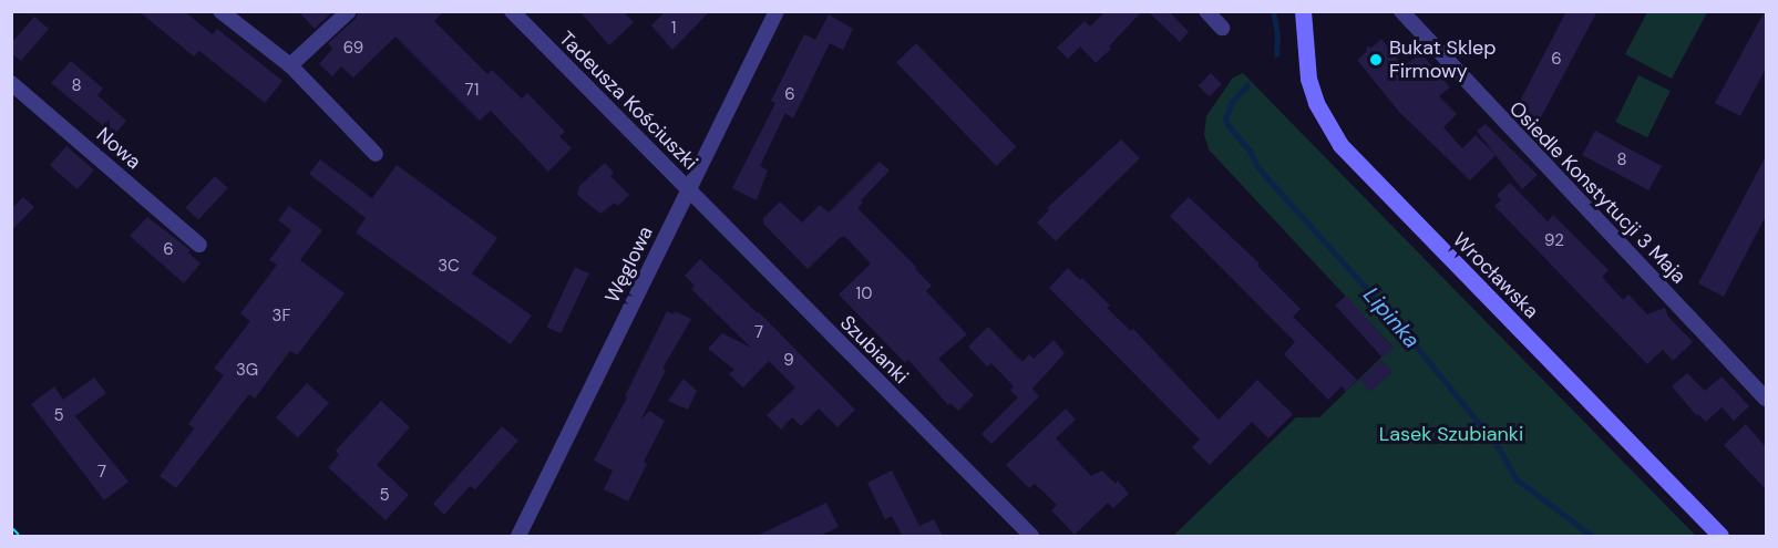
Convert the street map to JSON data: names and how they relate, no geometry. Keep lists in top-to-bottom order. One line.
{"streets":{"street":["Tadeusza Kościuszki","Nowa","Osiedle Konstytucji 3 Maja","Węglowa","Wrocławska","Szubianki"]},"crossings":[["Tadeusza Kościuszki","Węglowa"],["Tadeusza Kościuszki","Szubianki"],["Węglowa","Szubianki"]],"water":["Lipinka"],"parks":["Lasek Szubianki"],"places":["Bukat Sklep Firmowy"],"house_numbers":["1","69","6","8","71","6","8","92","6","3C","10","3F","7","9","3G","5","7","5"]}
